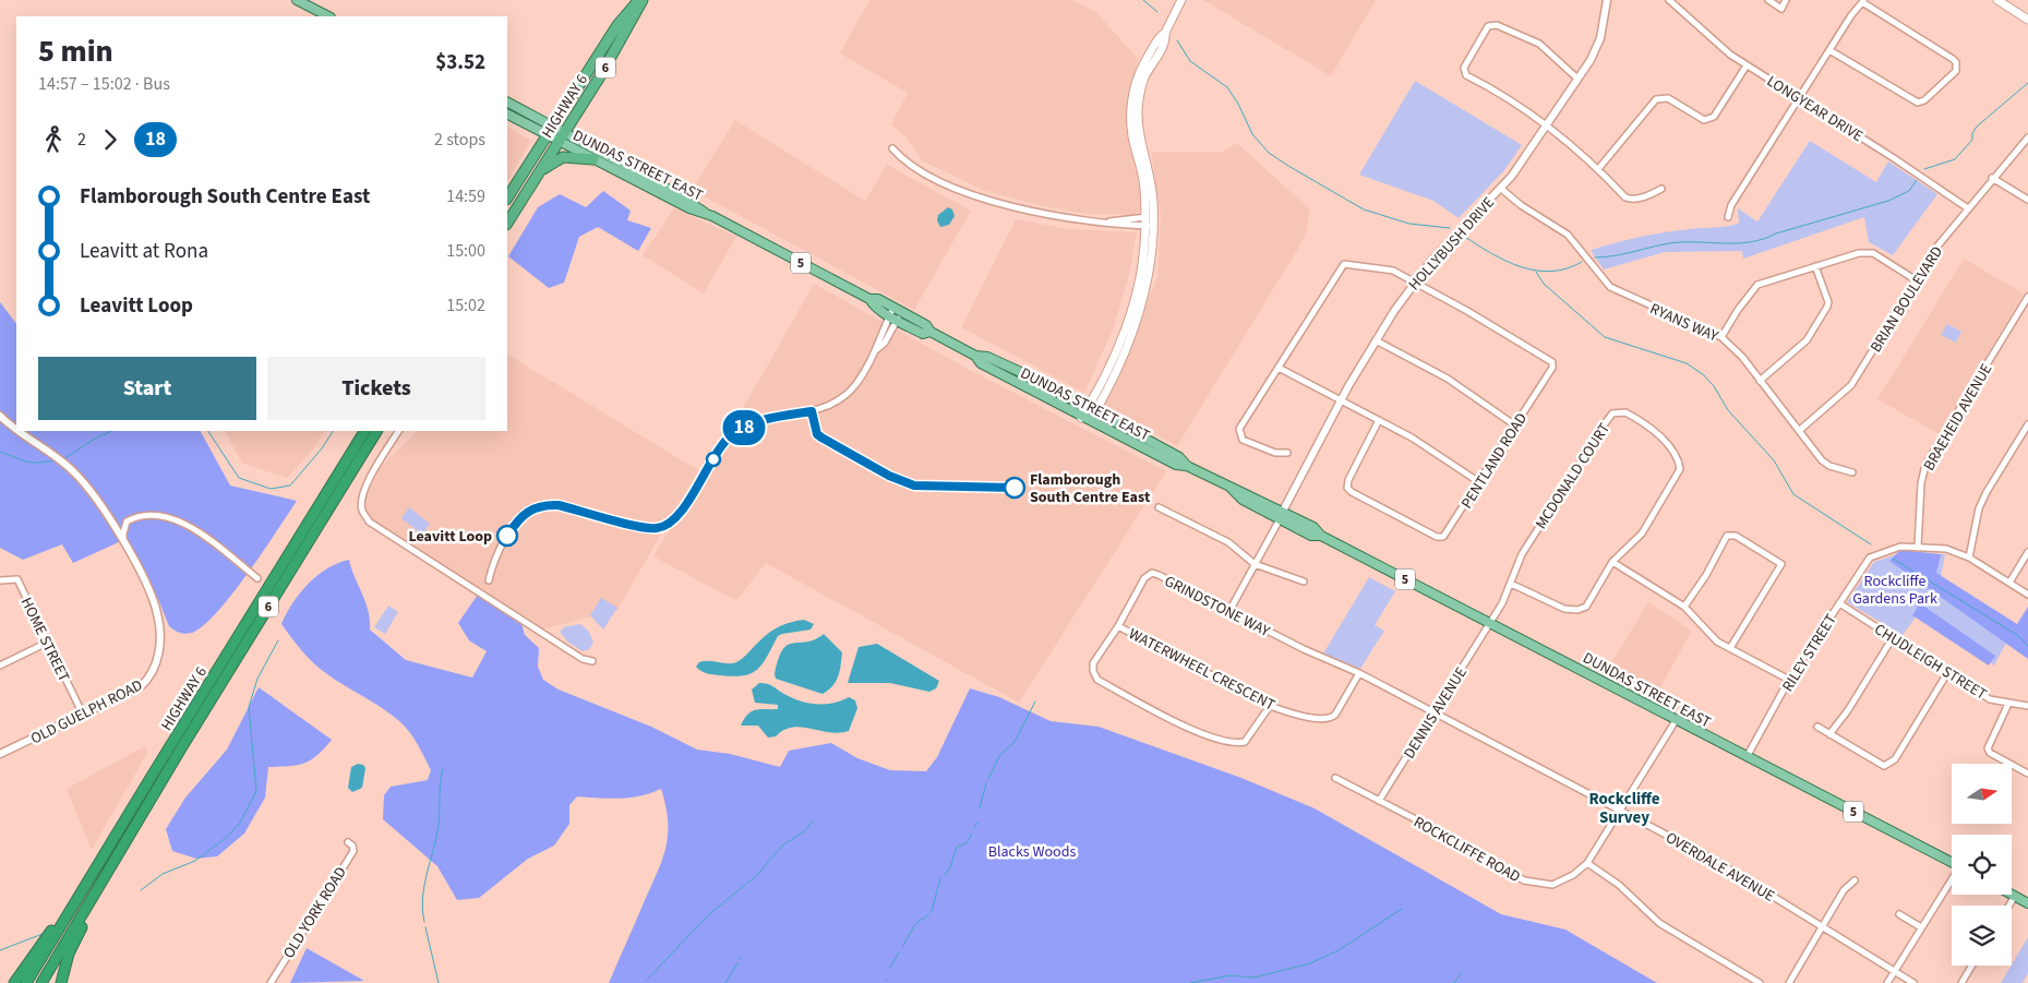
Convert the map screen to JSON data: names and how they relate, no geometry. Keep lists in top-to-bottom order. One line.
{"streets":{"highway":["6","HIGHWAY 6"],"main road":["DUNDAS STREET EAST","5"],"street":["LONGYEAR DRIVE","HOLLYBUSH DRIVE","BRIAN BOULEVARD","RYANS WAY","BRAEHEID AVENUE","PENTLAND ROAD","MCDONALD COURT","GRINDSTONE WAY","HOME STREET","RILEY STREET","CHUDLEIGH STREET","WATERWHEEL CRESCENT","OLD GUELPH ROAD","DENNIS AVENUE","ROCKCLIFFE ROAD","OVERDALE AVENUE","OLD YORK ROAD"]},"crossings":[["HIGHWAY 6","DUNDAS STREET EAST"],["HIGHWAY 6","5"],["LONGYEAR DRIVE","BRIAN BOULEVARD"],["DUNDAS STREET EAST","HOLLYBUSH DRIVE"],["DUNDAS STREET EAST","5"],["DUNDAS STREET EAST","MCDONALD COURT"],["DUNDAS STREET EAST","RILEY STREET"],["DUNDAS STREET EAST","DENNIS AVENUE"],["HOLLYBUSH DRIVE","RYANS WAY"],["HOLLYBUSH DRIVE","PENTLAND ROAD"],["BRIAN BOULEVARD","RYANS WAY"],["BRAEHEID AVENUE","RILEY STREET"],["MCDONALD COURT","DENNIS AVENUE"],["GRINDSTONE WAY","WATERWHEEL CRESCENT"],["GRINDSTONE WAY","DENNIS AVENUE"],["GRINDSTONE WAY","OVERDALE AVENUE"],["HOME STREET","OLD GUELPH ROAD"],["RILEY STREET","CHUDLEIGH STREET"],["DENNIS AVENUE","ROCKCLIFFE ROAD"],["DENNIS AVENUE","OVERDALE AVENUE"]],"districts":["Rockcliffe Survey"],"parks":["Rockcliffe Gardens Park","Blacks Woods"],"places":["Flamborough South Centre East","Leavitt Loop"],"lines":["bus line 18"],"north":"right","page":{"on_map":"18","heading":["5 min","14:57 – 15:02 · Bus","$3.52"],"legs":["2","18","2 stops"],"list":[{"name":"Flamborough South Centre East","value":"14:59"},{"name":"Leavitt at Rona","value":"15:00"},{"name":"Leavitt Loop","value":"15:02"}],"buttons":["Start","Tickets"]}}
